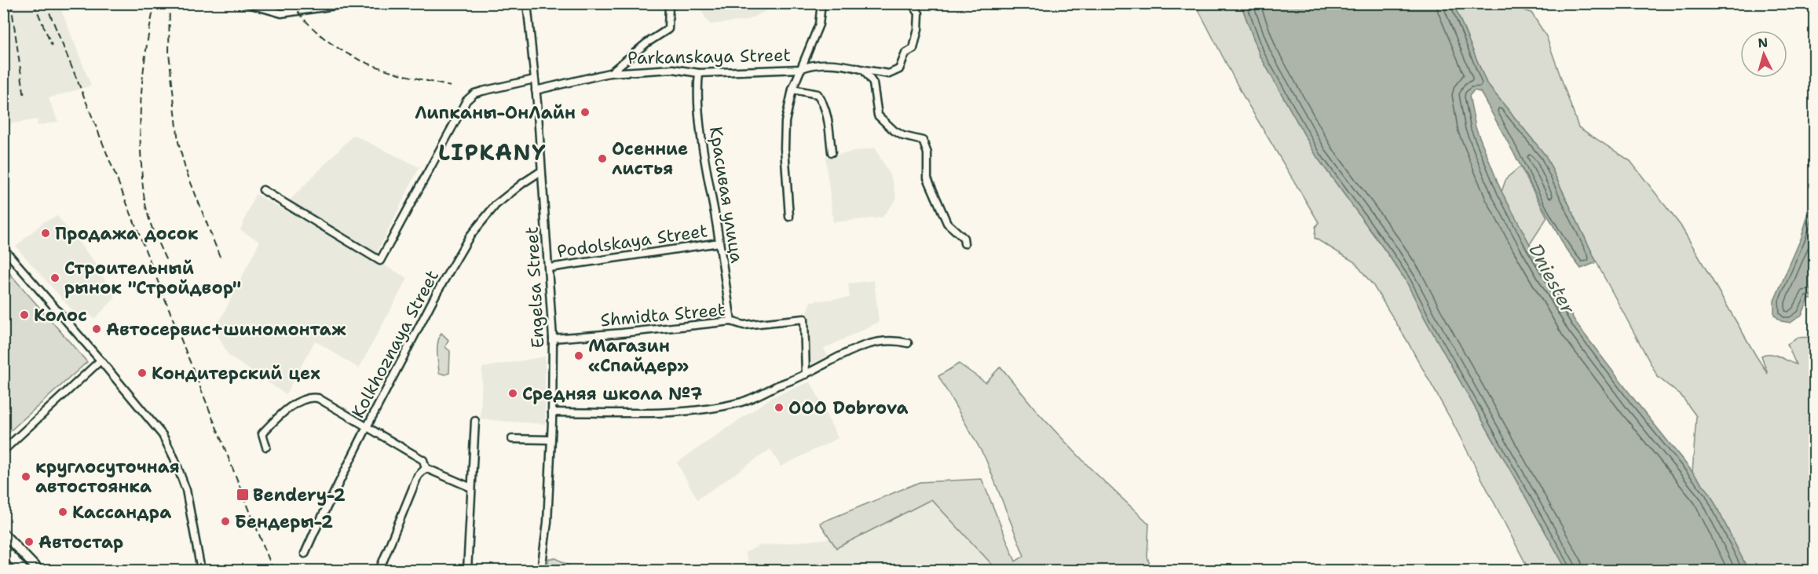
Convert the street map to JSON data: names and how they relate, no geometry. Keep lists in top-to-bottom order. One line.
{"streets":{"street":["Parkanskaya Street","Красивая улица","Podolskaya Street","Engelsa Street","Shmidta Street","Kolkhoznaya Street"]},"crossings":[["Parkanskaya Street","Красивая улица"],["Parkanskaya Street","Engelsa Street"],["Красивая улица","Podolskaya Street"],["Красивая улица","Shmidta Street"],["Podolskaya Street","Engelsa Street"],["Engelsa Street","Shmidta Street"],["Engelsa Street","Kolkhoznaya Street"]],"districts":["LIPKANY"],"water":["Dniester"],"places":{"other":["Липканы-ОнЛайн","Осенние листья","Продажа досок","Строительный рынок \"Стройдвор\"","Колос","Автосервис+шиномонтаж","Магазин «Спайдер»","Кондитерский цех","Средняя школа №7","OOO Dobrova","круглосуточная автостоянка","Кассандра","Бендеры-2","Автостар"],"transit":["Bendery-2"]},"north":"top"}
